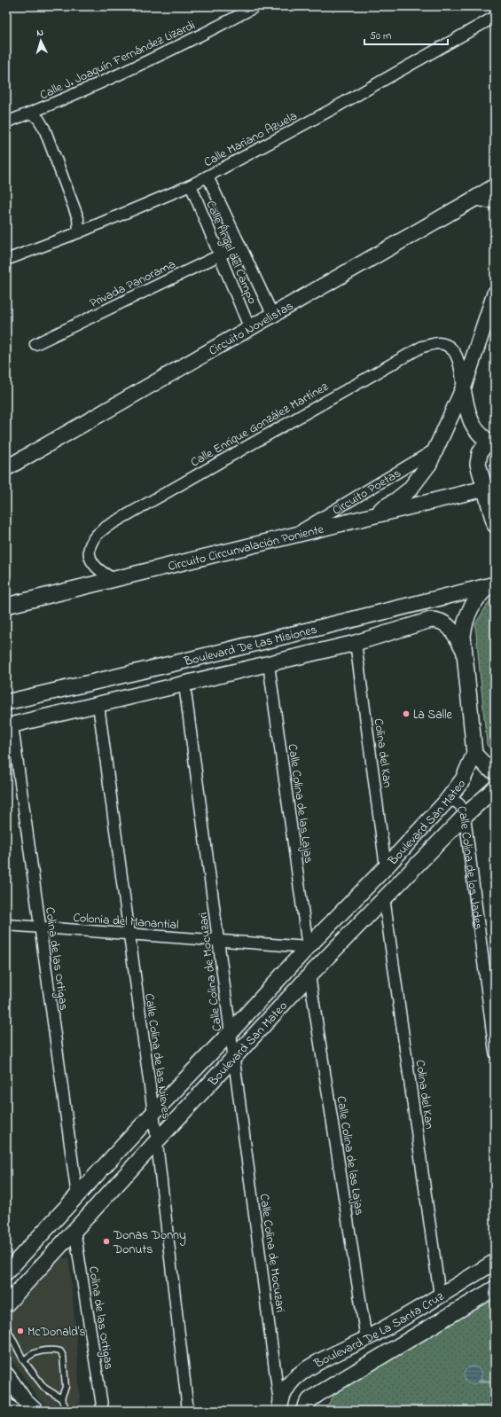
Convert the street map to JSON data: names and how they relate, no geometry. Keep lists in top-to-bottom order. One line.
{"streets":{"main road":["Circuito Novelistas","Circuito Poetas","Circuito Circunvalación Poniente","Boulevard De Las Misiones","Boulevard San Mateo","Boulevard De La Santa Cruz"],"street":["Calle J. Joaquín Fernández Lizardi","Calle Mariano Azuela","Calle Ángel del Campo","Privada Panorama","Calle Enrique González Martínez","Colina del Kan","Calle Colina de las Lajas","Calle Colina de los Jades","Colonia del Manantial","Colina de las Ortigas","Calle Colina de Mocuzari","Calle Colina de las Nieves"]},"crossings":[["Calle Mariano Azuela","Calle Ángel del Campo"],["Calle Ángel del Campo","Privada Panorama"],["Calle Ángel del Campo","Circuito Novelistas"],["Calle Enrique González Martínez","Circuito Poetas"],["Calle Enrique González Martínez","Circuito Circunvalación Poniente"],["Circuito Poetas","Circuito Circunvalación Poniente"],["Boulevard De Las Misiones","Colina del Kan"],["Boulevard De Las Misiones","Calle Colina de las Lajas"],["Boulevard De Las Misiones","Colina de las Ortigas"],["Boulevard De Las Misiones","Calle Colina de Mocuzari"],["Boulevard De Las Misiones","Calle Colina de las Nieves"],["Colina del Kan","Boulevard San Mateo"],["Colina del Kan","Boulevard De La Santa Cruz"],["Calle Colina de las Lajas","Boulevard San Mateo"],["Calle Colina de las Lajas","Colonia del Manantial"],["Calle Colina de las Lajas","Boulevard De La Santa Cruz"],["Boulevard San Mateo","Calle Colina de los Jades"],["Boulevard San Mateo","Colonia del Manantial"],["Boulevard San Mateo","Colina de las Ortigas"],["Boulevard San Mateo","Calle Colina de Mocuzari"],["Boulevard San Mateo","Calle Colina de las Nieves"],["Colonia del Manantial","Colina de las Ortigas"],["Colonia del Manantial","Calle Colina de Mocuzari"],["Colonia del Manantial","Calle Colina de las Nieves"],["Calle Colina de Mocuzari","Boulevard De La Santa Cruz"]],"places":["La Salle","Donas Donny Donuts","McDonald's"],"scale_bar":"50 m","north":"top"}
